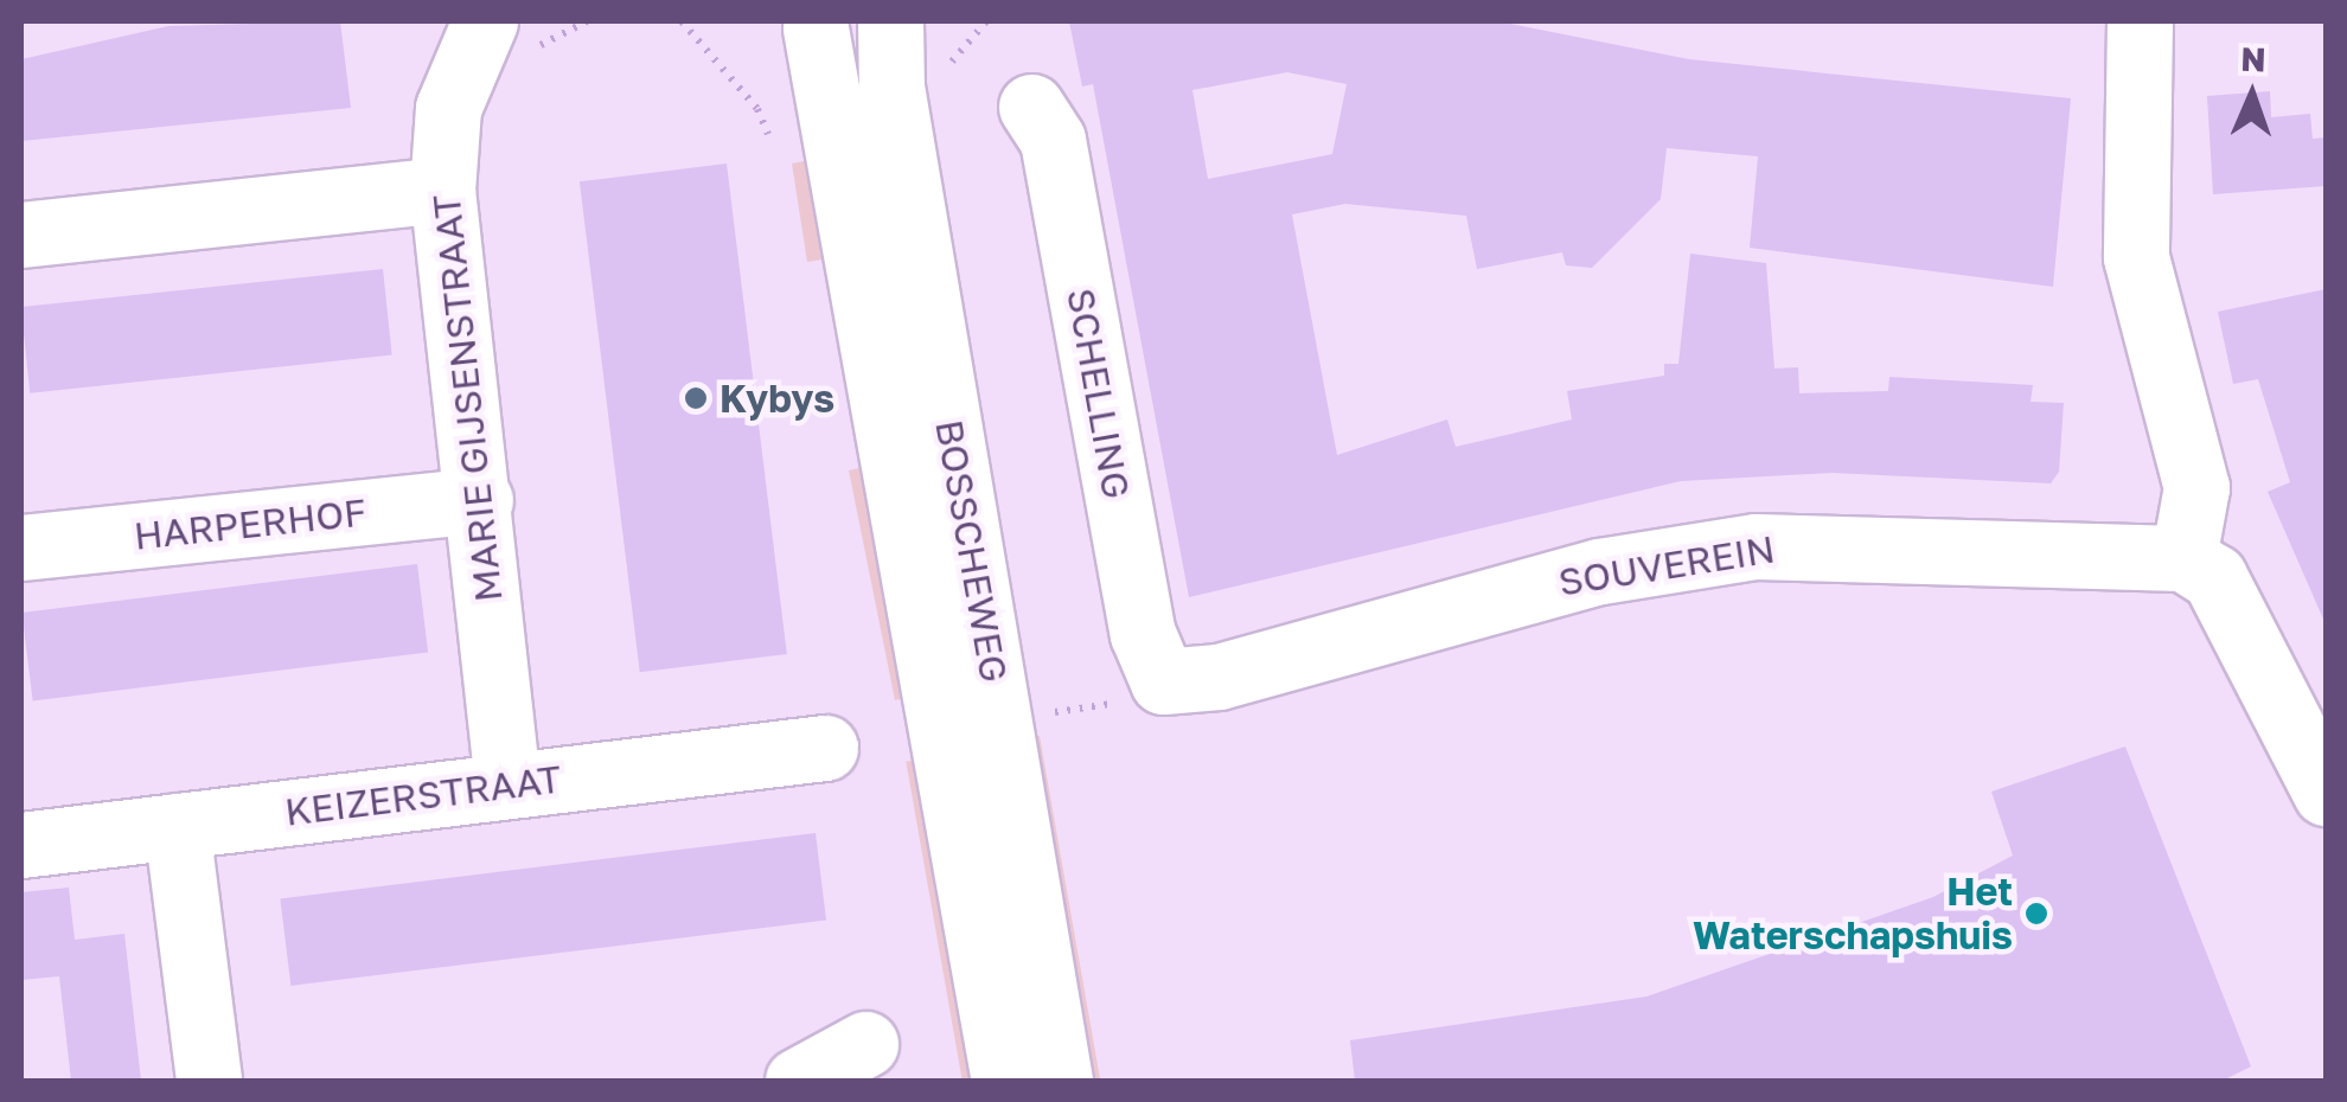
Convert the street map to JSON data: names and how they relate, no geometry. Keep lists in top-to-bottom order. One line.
{"streets":{"street":["SCHELLING","MARIE GIJSENSTRAAT","HARPERHOF","BOSSCHEWEG","SOUVEREIN","KEIZERSTRAAT"]},"crossings":[["SCHELLING","SOUVEREIN"],["MARIE GIJSENSTRAAT","HARPERHOF"],["MARIE GIJSENSTRAAT","KEIZERSTRAAT"]],"places":["Kybys","Het Waterschapshuis"],"north":"top"}
